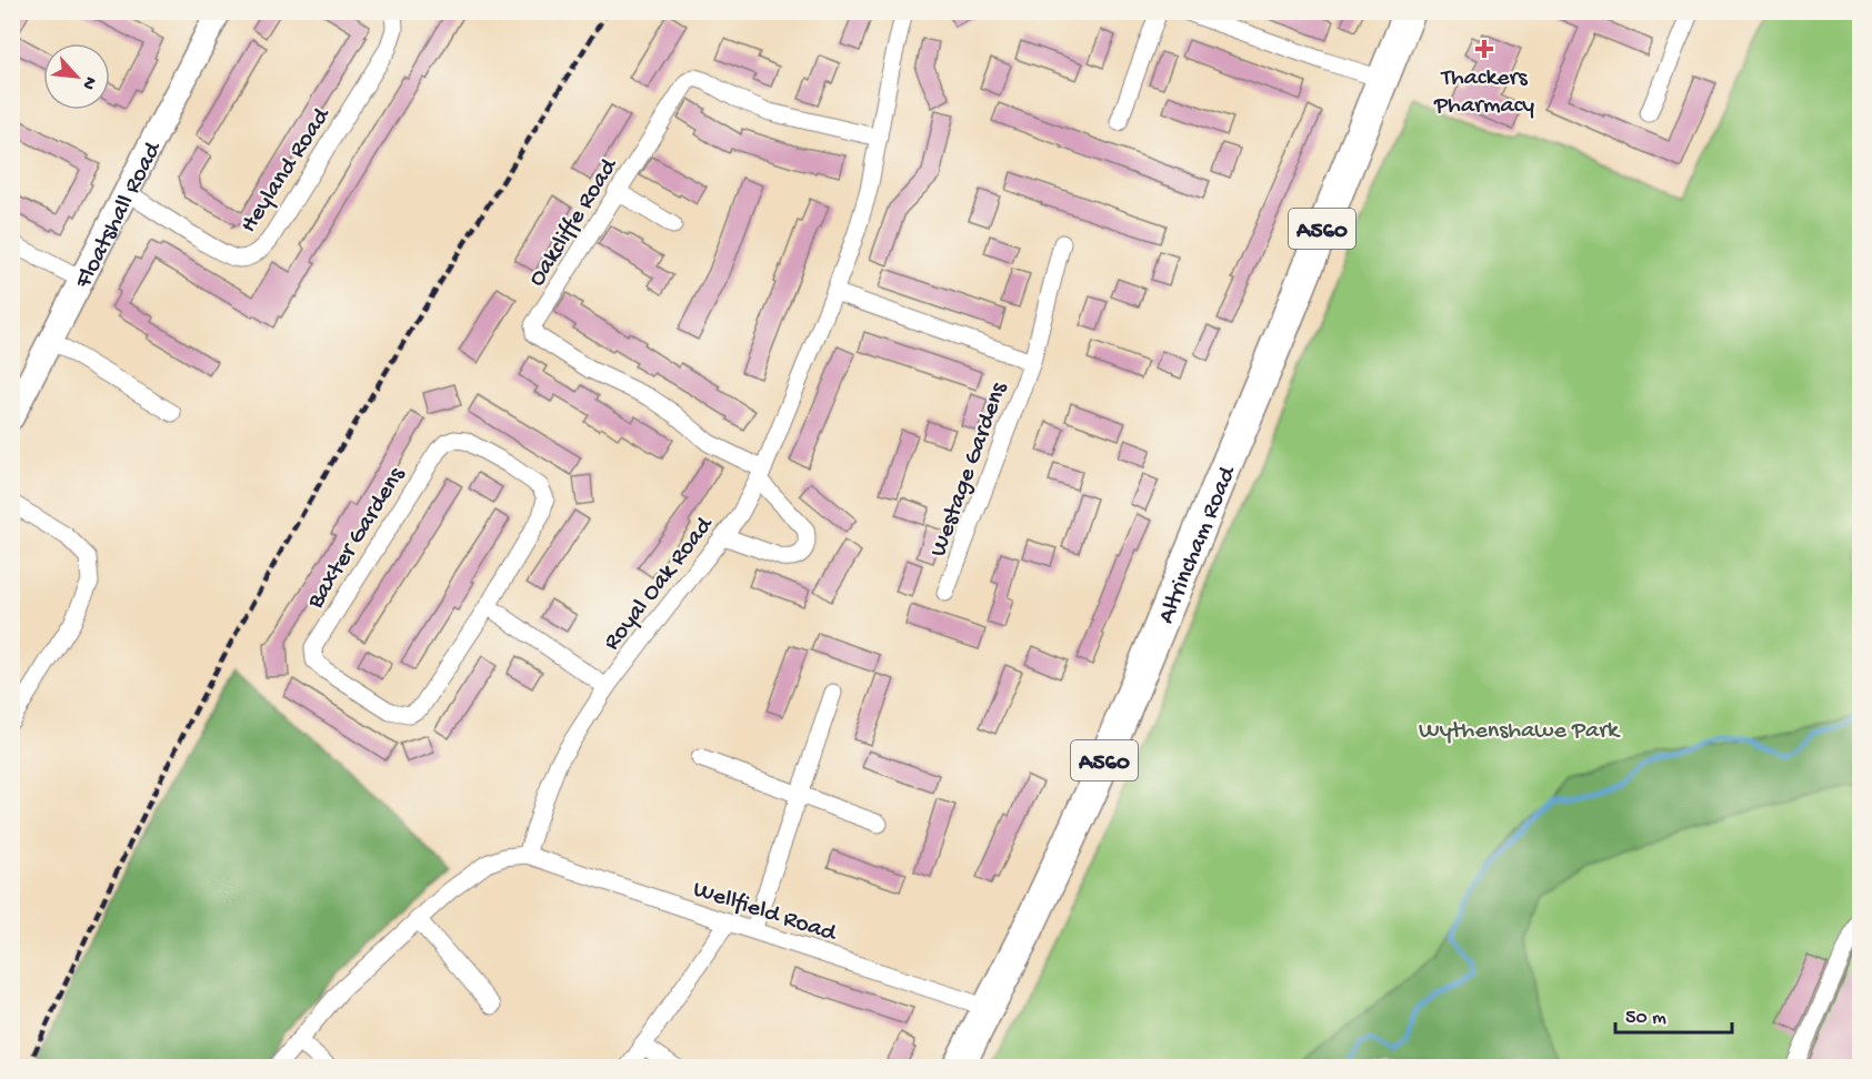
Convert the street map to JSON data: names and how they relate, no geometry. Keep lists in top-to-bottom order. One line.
{"streets":{"highway":["A560","Altrincham Road"],"street":["Heyland Road","Floatshall Road","Oakcliffe Road","Westage Gardens","Baxter Gardens","Royal Oak Road","Wellfield Road"]},"crossings":[["Heyland Road","Floatshall Road"],["Oakcliffe Road","Royal Oak Road"],["Westage Gardens","Royal Oak Road"],["Altrincham Road","Wellfield Road"],["Royal Oak Road","Wellfield Road"]],"parks":["Wythenshawe Park"],"places":{"health":["Thackers Pharmacy"]},"scale_bar":"50 m","north":"bottom right"}
